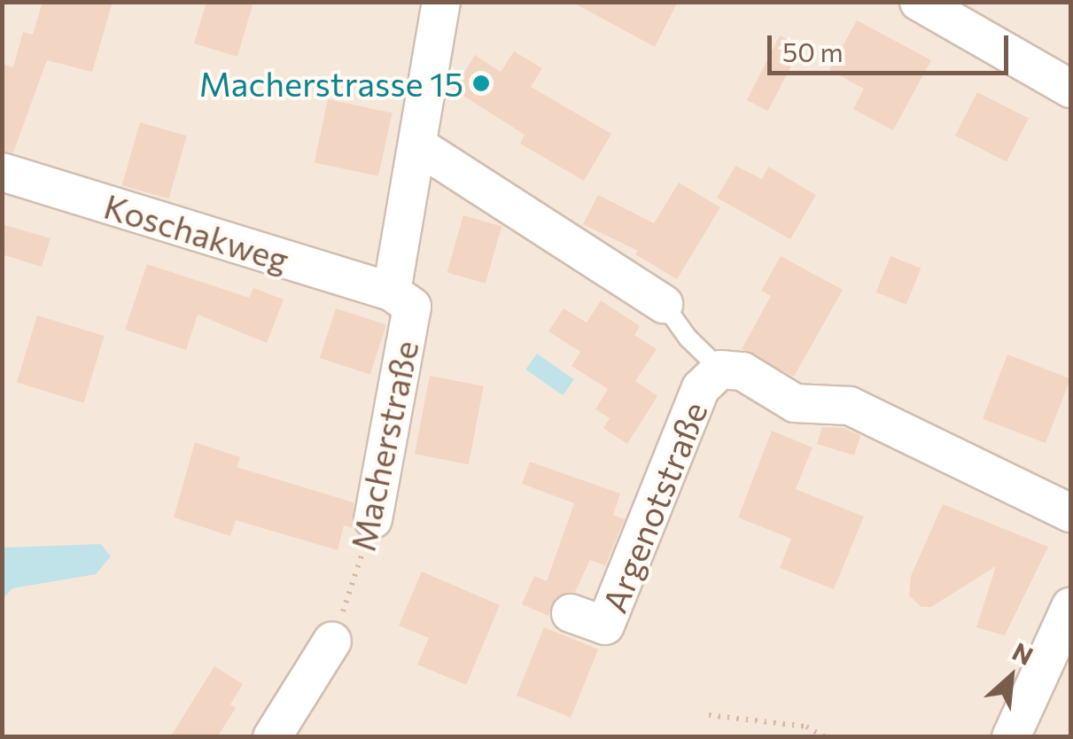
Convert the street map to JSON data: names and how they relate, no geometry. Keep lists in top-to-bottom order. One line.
{"streets":{"street":["Koschakweg","Macherstraße","Argenotstraße"]},"crossings":[["Koschakweg","Macherstraße"]],"places":["Macherstrasse 15"],"scale_bar":"50 m","north":"top right"}
